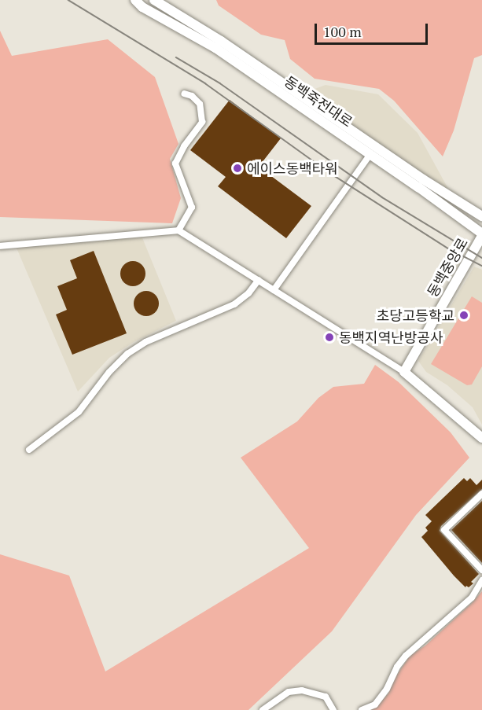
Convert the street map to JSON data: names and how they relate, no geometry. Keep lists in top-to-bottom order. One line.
{"streets":{"main road":["동백죽전대로","동백중앙로"]},"crossings":[["동백죽전대로","동백중앙로"]],"places":["에이스동백타워","초당고등학교","동백지역난방공사"],"scale_bar":"100 m"}
